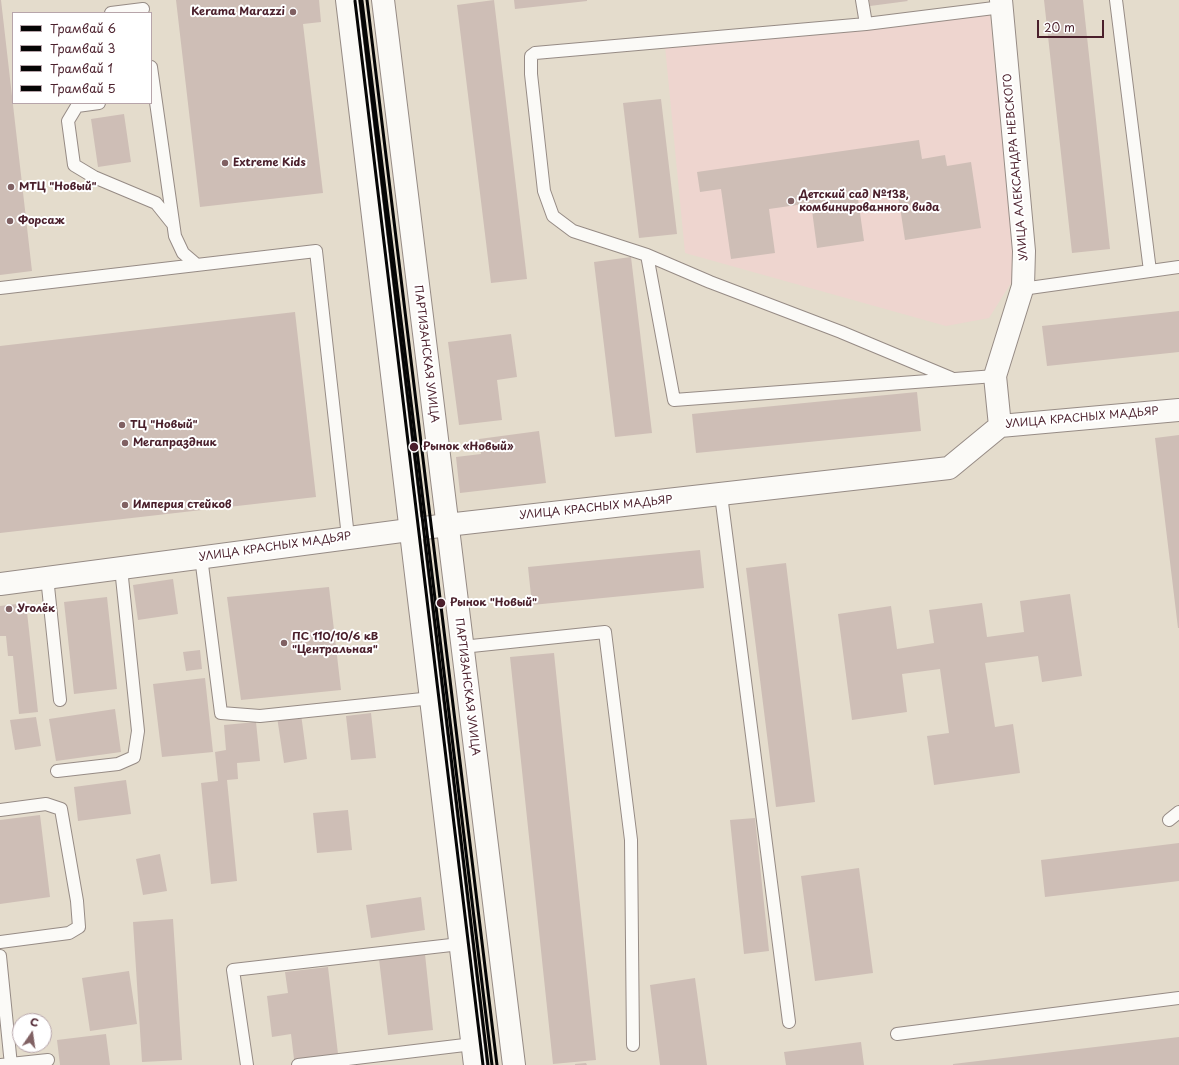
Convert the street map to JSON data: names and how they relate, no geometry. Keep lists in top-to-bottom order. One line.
{"streets":{"street":["УЛИЦА АЛЕКСАНДРА НЕВСКОГО","ПАРТИЗАНСКАЯ УЛИЦА","УЛИЦА КРАСНЫХ МАДЬЯР"]},"crossings":[["УЛИЦА АЛЕКСАНДРА НЕВСКОГО","УЛИЦА КРАСНЫХ МАДЬЯР"],["ПАРТИЗАНСКАЯ УЛИЦА","УЛИЦА КРАСНЫХ МАДЬЯР"]],"places":["Kerama Marazzi","Extreme Kids","МТЦ \"Новый\"","Детский сад №138, комбинированного вида","Форсаж","ТЦ \"Новый\"","Мегапраздник","Рынок «Новый»","Империя стейков","Рынок \"Новый\"","Уголёк","ПС 110/10/6 кВ \"Центральная\""],"lines":["tram line 6","tram line 1","tram line 3","tram line 5"],"legend":["Трамвай 6","Трамвай 3","Трамвай 1","Трамвай 5"],"scale_bar":"20 m","north":"top"}
